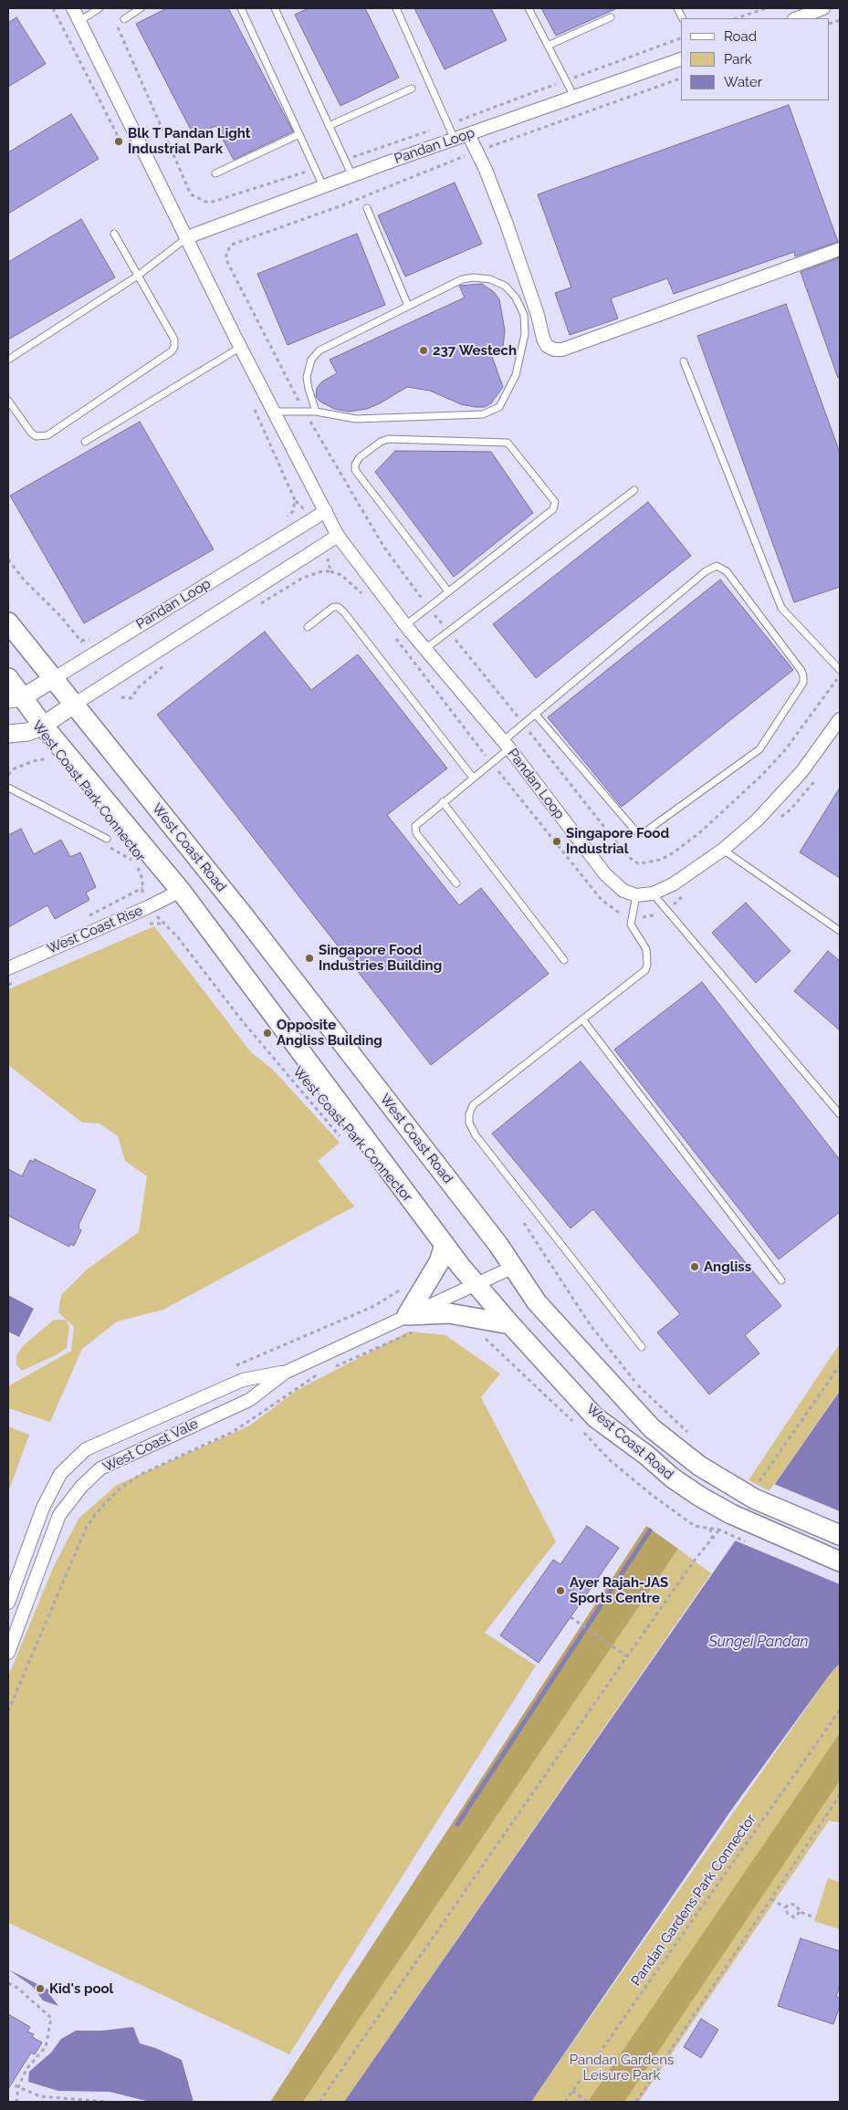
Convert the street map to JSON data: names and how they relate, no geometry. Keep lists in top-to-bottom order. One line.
{"streets":{"main road":["West Coast Road"],"street":["Pandan Loop","West Coast Rise","West Coast Vale"],"path":["West Coast Park Connector","Pandan Gardens Park Connector"]},"crossings":[["Pandan Loop","West Coast Road"],["West Coast Park Connector","West Coast Rise"],["West Coast Road","West Coast Rise"],["West Coast Road","West Coast Vale"]],"water":["Sungei Pandan"],"parks":["Pandan Gardens Leisure Park"],"places":["Blk T Pandan Light Industrial Park","237 Westech","Singapore Food Industrial","Singapore Food Industries Building","Opposite Angliss Building","Angliss","Ayer Rajah-JAS Sports Centre","Kid's pool"],"legend":["Road","Park","Water"]}
